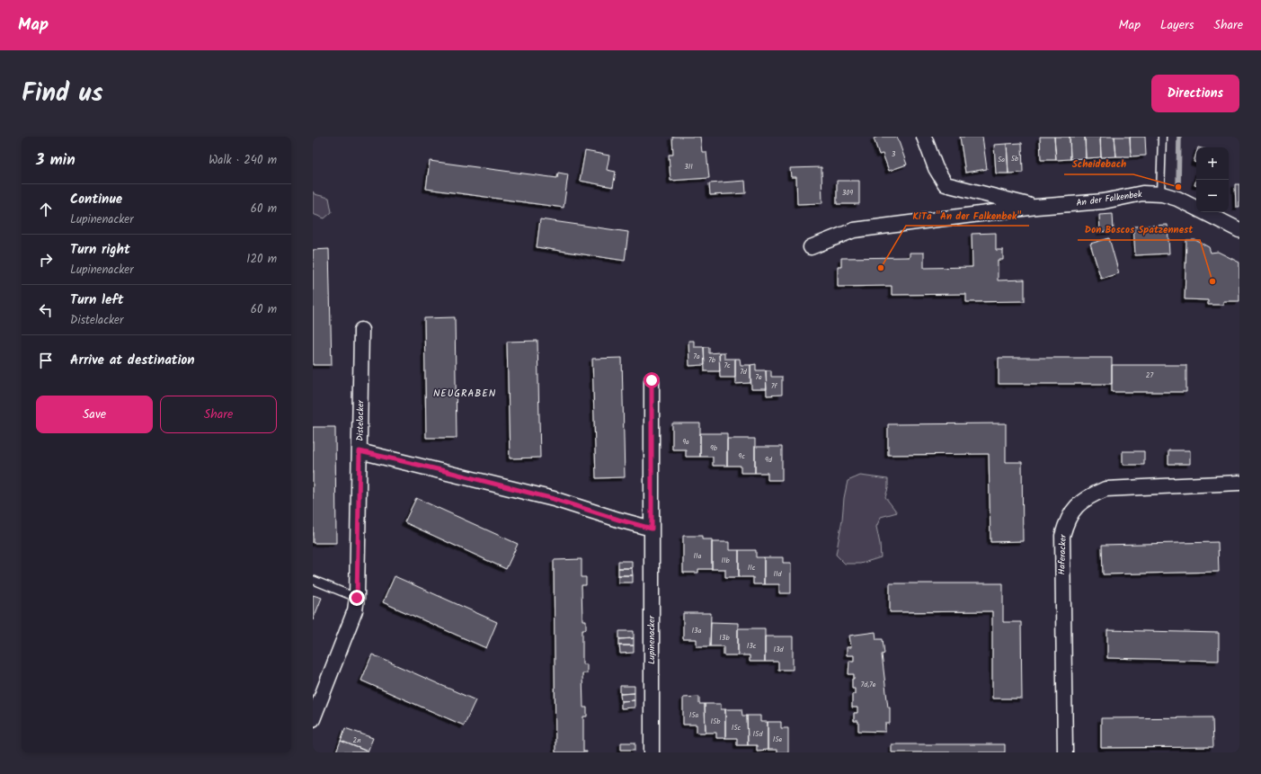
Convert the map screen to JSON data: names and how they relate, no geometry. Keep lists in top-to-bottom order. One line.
{"streets":{"street":["An der Falkenbek","Distelacker","Haferacker","Lupinenacker"]},"districts":["NEUGRABEN"],"places":["Scheidebach","KiTa \"An der Falkenbek\"","Don Boscos Spatzennest"],"house_numbers":["3","5b","5a","311","309","7a","7b","7c","7d","27","7e","7f","9a","9b","9c","9d","11a","11b","11c","11d","13a","13b","13c","13d","7d,7e","15a","15b","15c","15d","15e","2n"],"page":{"header":"Map","nav":["Map","Layers","Share"],"title":"Find us","buttons":["Directions",["Save","Share"]],"heading":["3 min","Walk · 240 m"],"map_buttons":["+","−"],"list":[["Continue","Lupinenacker","60 m"],["Turn right","Lupinenacker","120 m"],["Turn left","Distelacker","60 m"],"Arrive at destination"]}}
